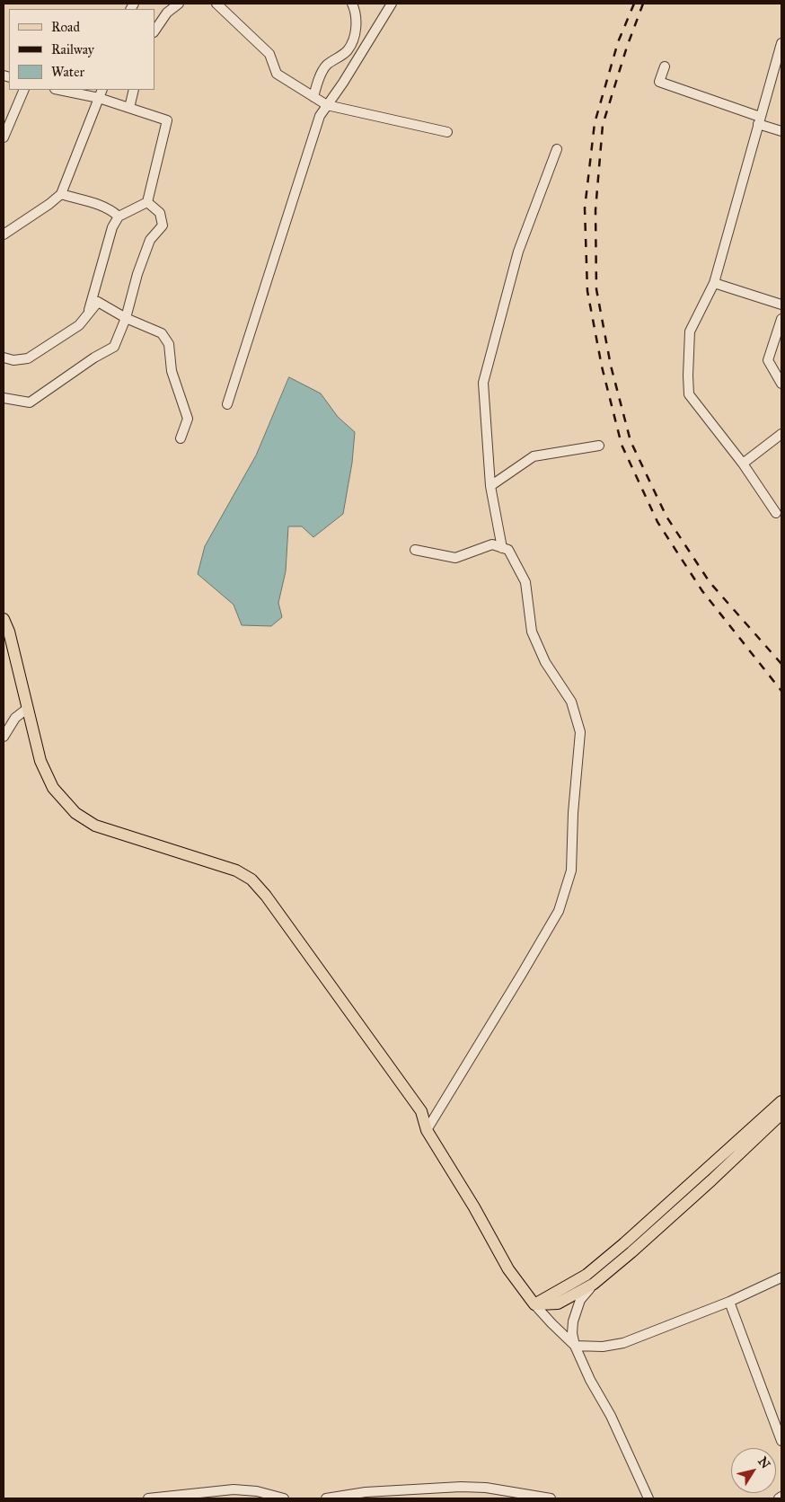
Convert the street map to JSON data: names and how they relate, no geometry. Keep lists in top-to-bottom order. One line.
{"legend":["Road","Railway","Water"],"north":"top right"}
